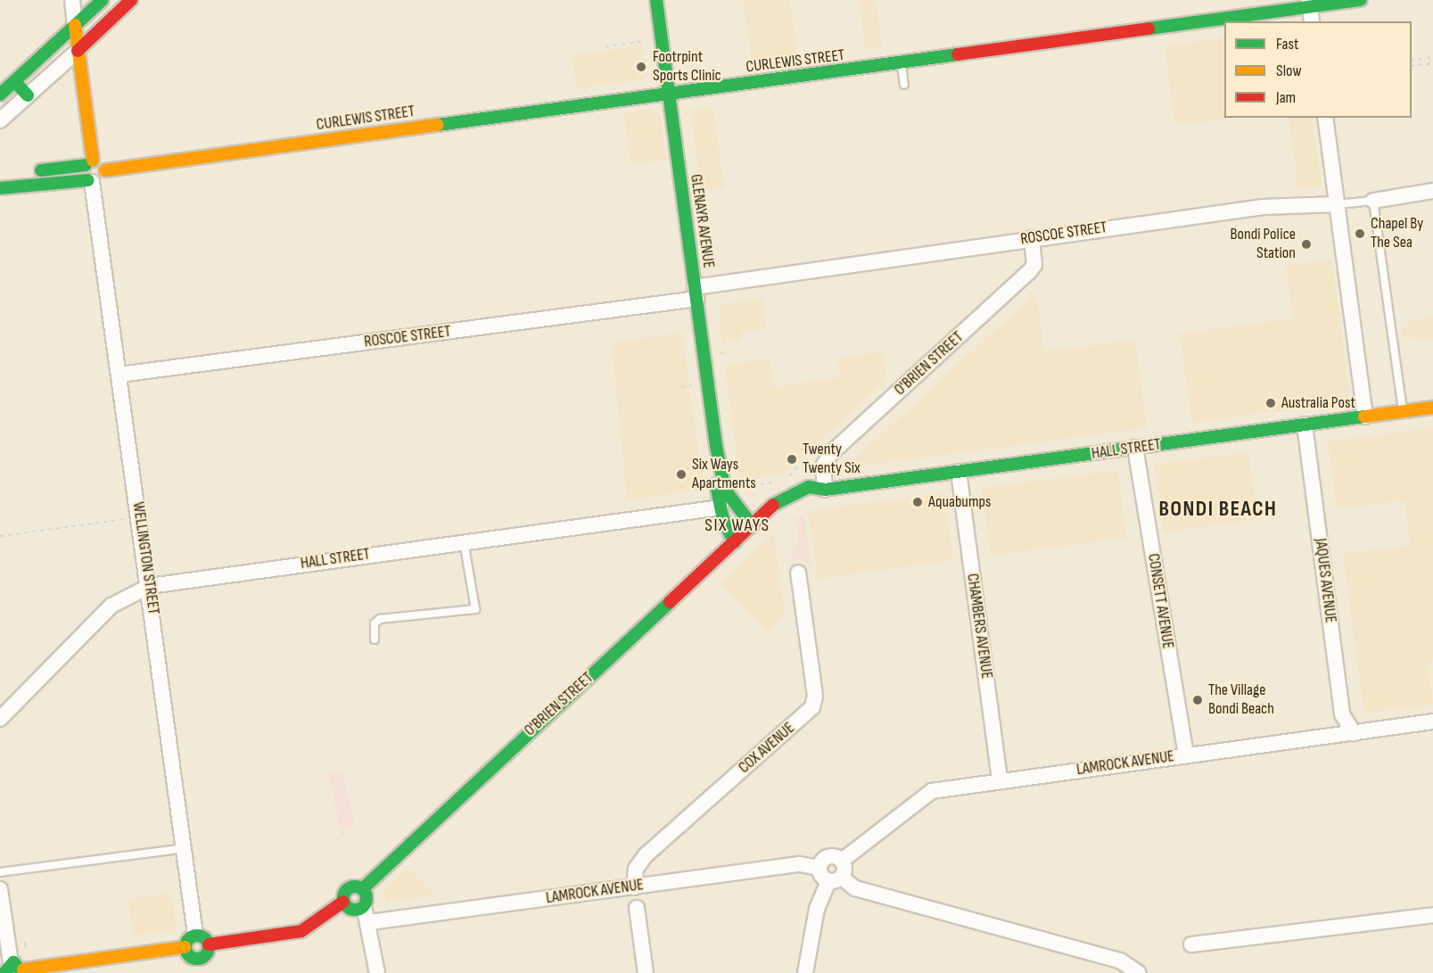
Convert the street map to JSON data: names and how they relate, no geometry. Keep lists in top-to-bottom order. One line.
{"streets":{"street":["CURLEWIS STREET","GLENAYR AVENUE","ROSCOE STREET","O'BRIEN STREET","HALL STREET","WELLINGTON STREET","JAQUES AVENUE","CONSETT AVENUE","CHAMBERS AVENUE","COX AVENUE","LAMROCK AVENUE"]},"crossings":[["CURLEWIS STREET","GLENAYR AVENUE"],["GLENAYR AVENUE","ROSCOE STREET"],["GLENAYR AVENUE","O'BRIEN STREET"],["GLENAYR AVENUE","HALL STREET"],["ROSCOE STREET","O'BRIEN STREET"],["ROSCOE STREET","WELLINGTON STREET"],["O'BRIEN STREET","HALL STREET"],["HALL STREET","WELLINGTON STREET"],["HALL STREET","JAQUES AVENUE"],["HALL STREET","CONSETT AVENUE"],["HALL STREET","CHAMBERS AVENUE"],["JAQUES AVENUE","LAMROCK AVENUE"],["CONSETT AVENUE","LAMROCK AVENUE"],["CHAMBERS AVENUE","LAMROCK AVENUE"],["COX AVENUE","LAMROCK AVENUE"]],"districts":["BONDI BEACH","SIX WAYS"],"places":["Footrpint Sports Clinic","Chapel By The Sea","Bondi Police Station","Australia Post","Twenty Twenty Six","Six Ways Apartments","Aquabumps","The Village Bondi Beach"],"legend":["Fast","Slow","Jam"]}
